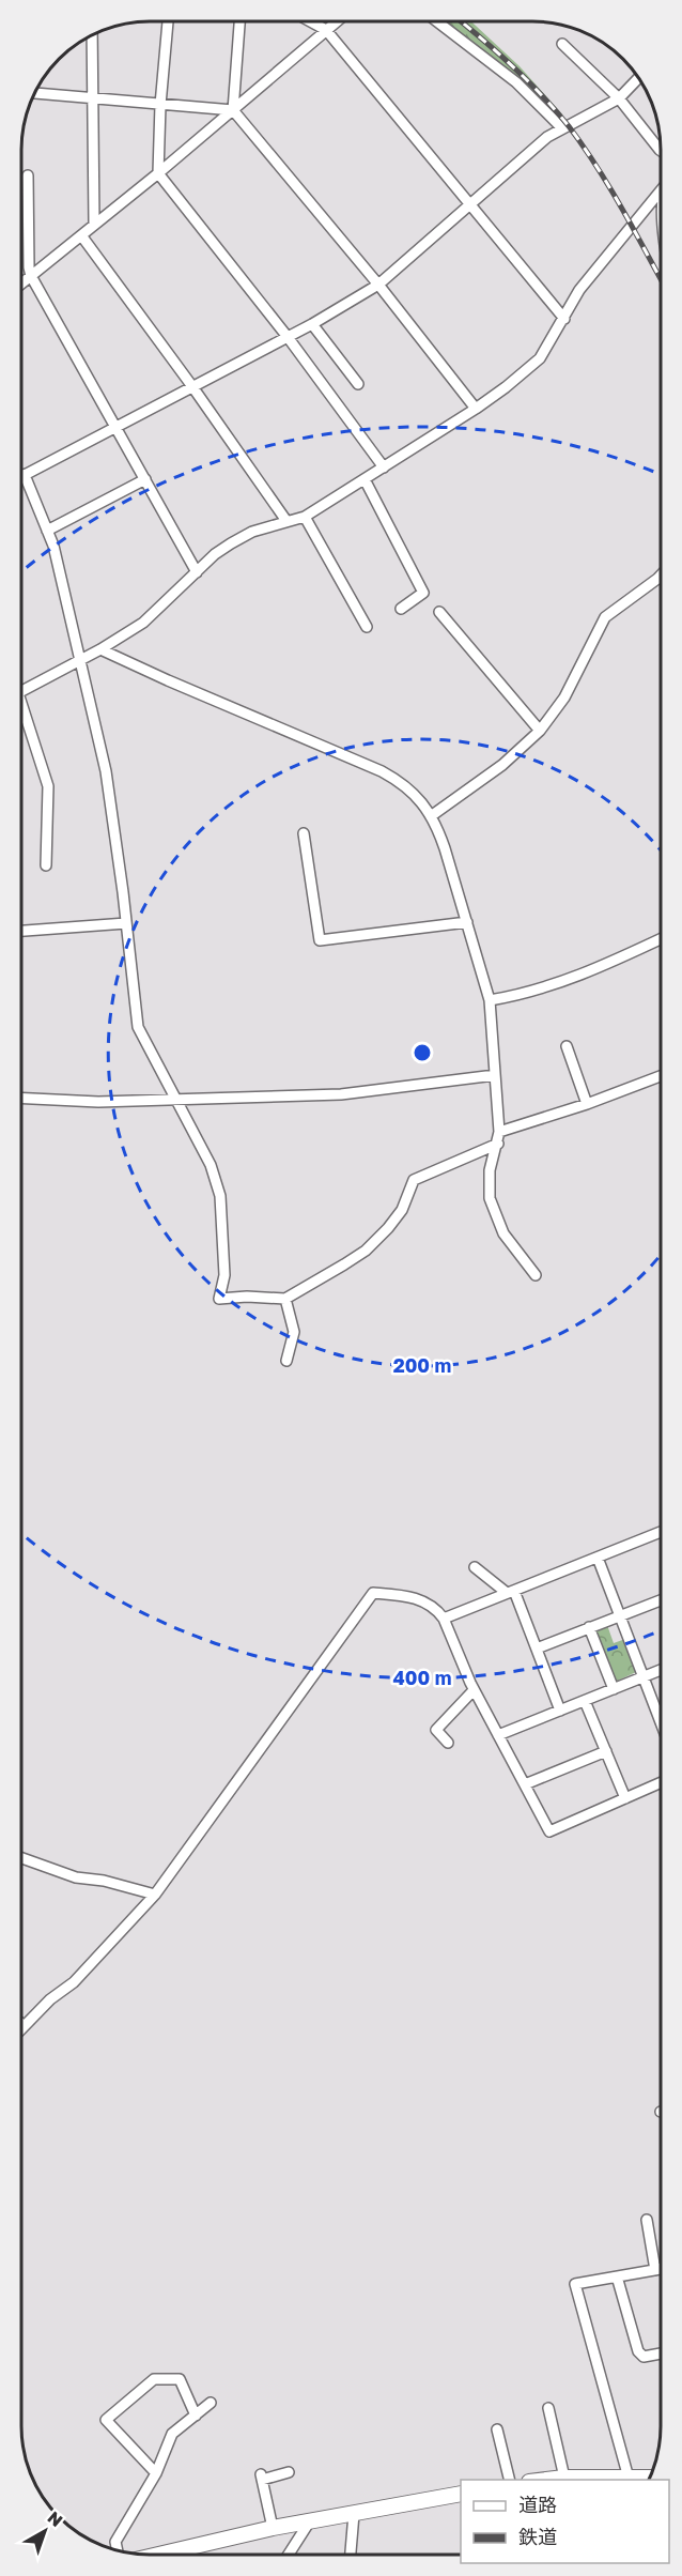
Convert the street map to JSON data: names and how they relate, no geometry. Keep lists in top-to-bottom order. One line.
{"legend":["道路","鉄道"],"north":"top right","rings":["200 m","400 m"]}
